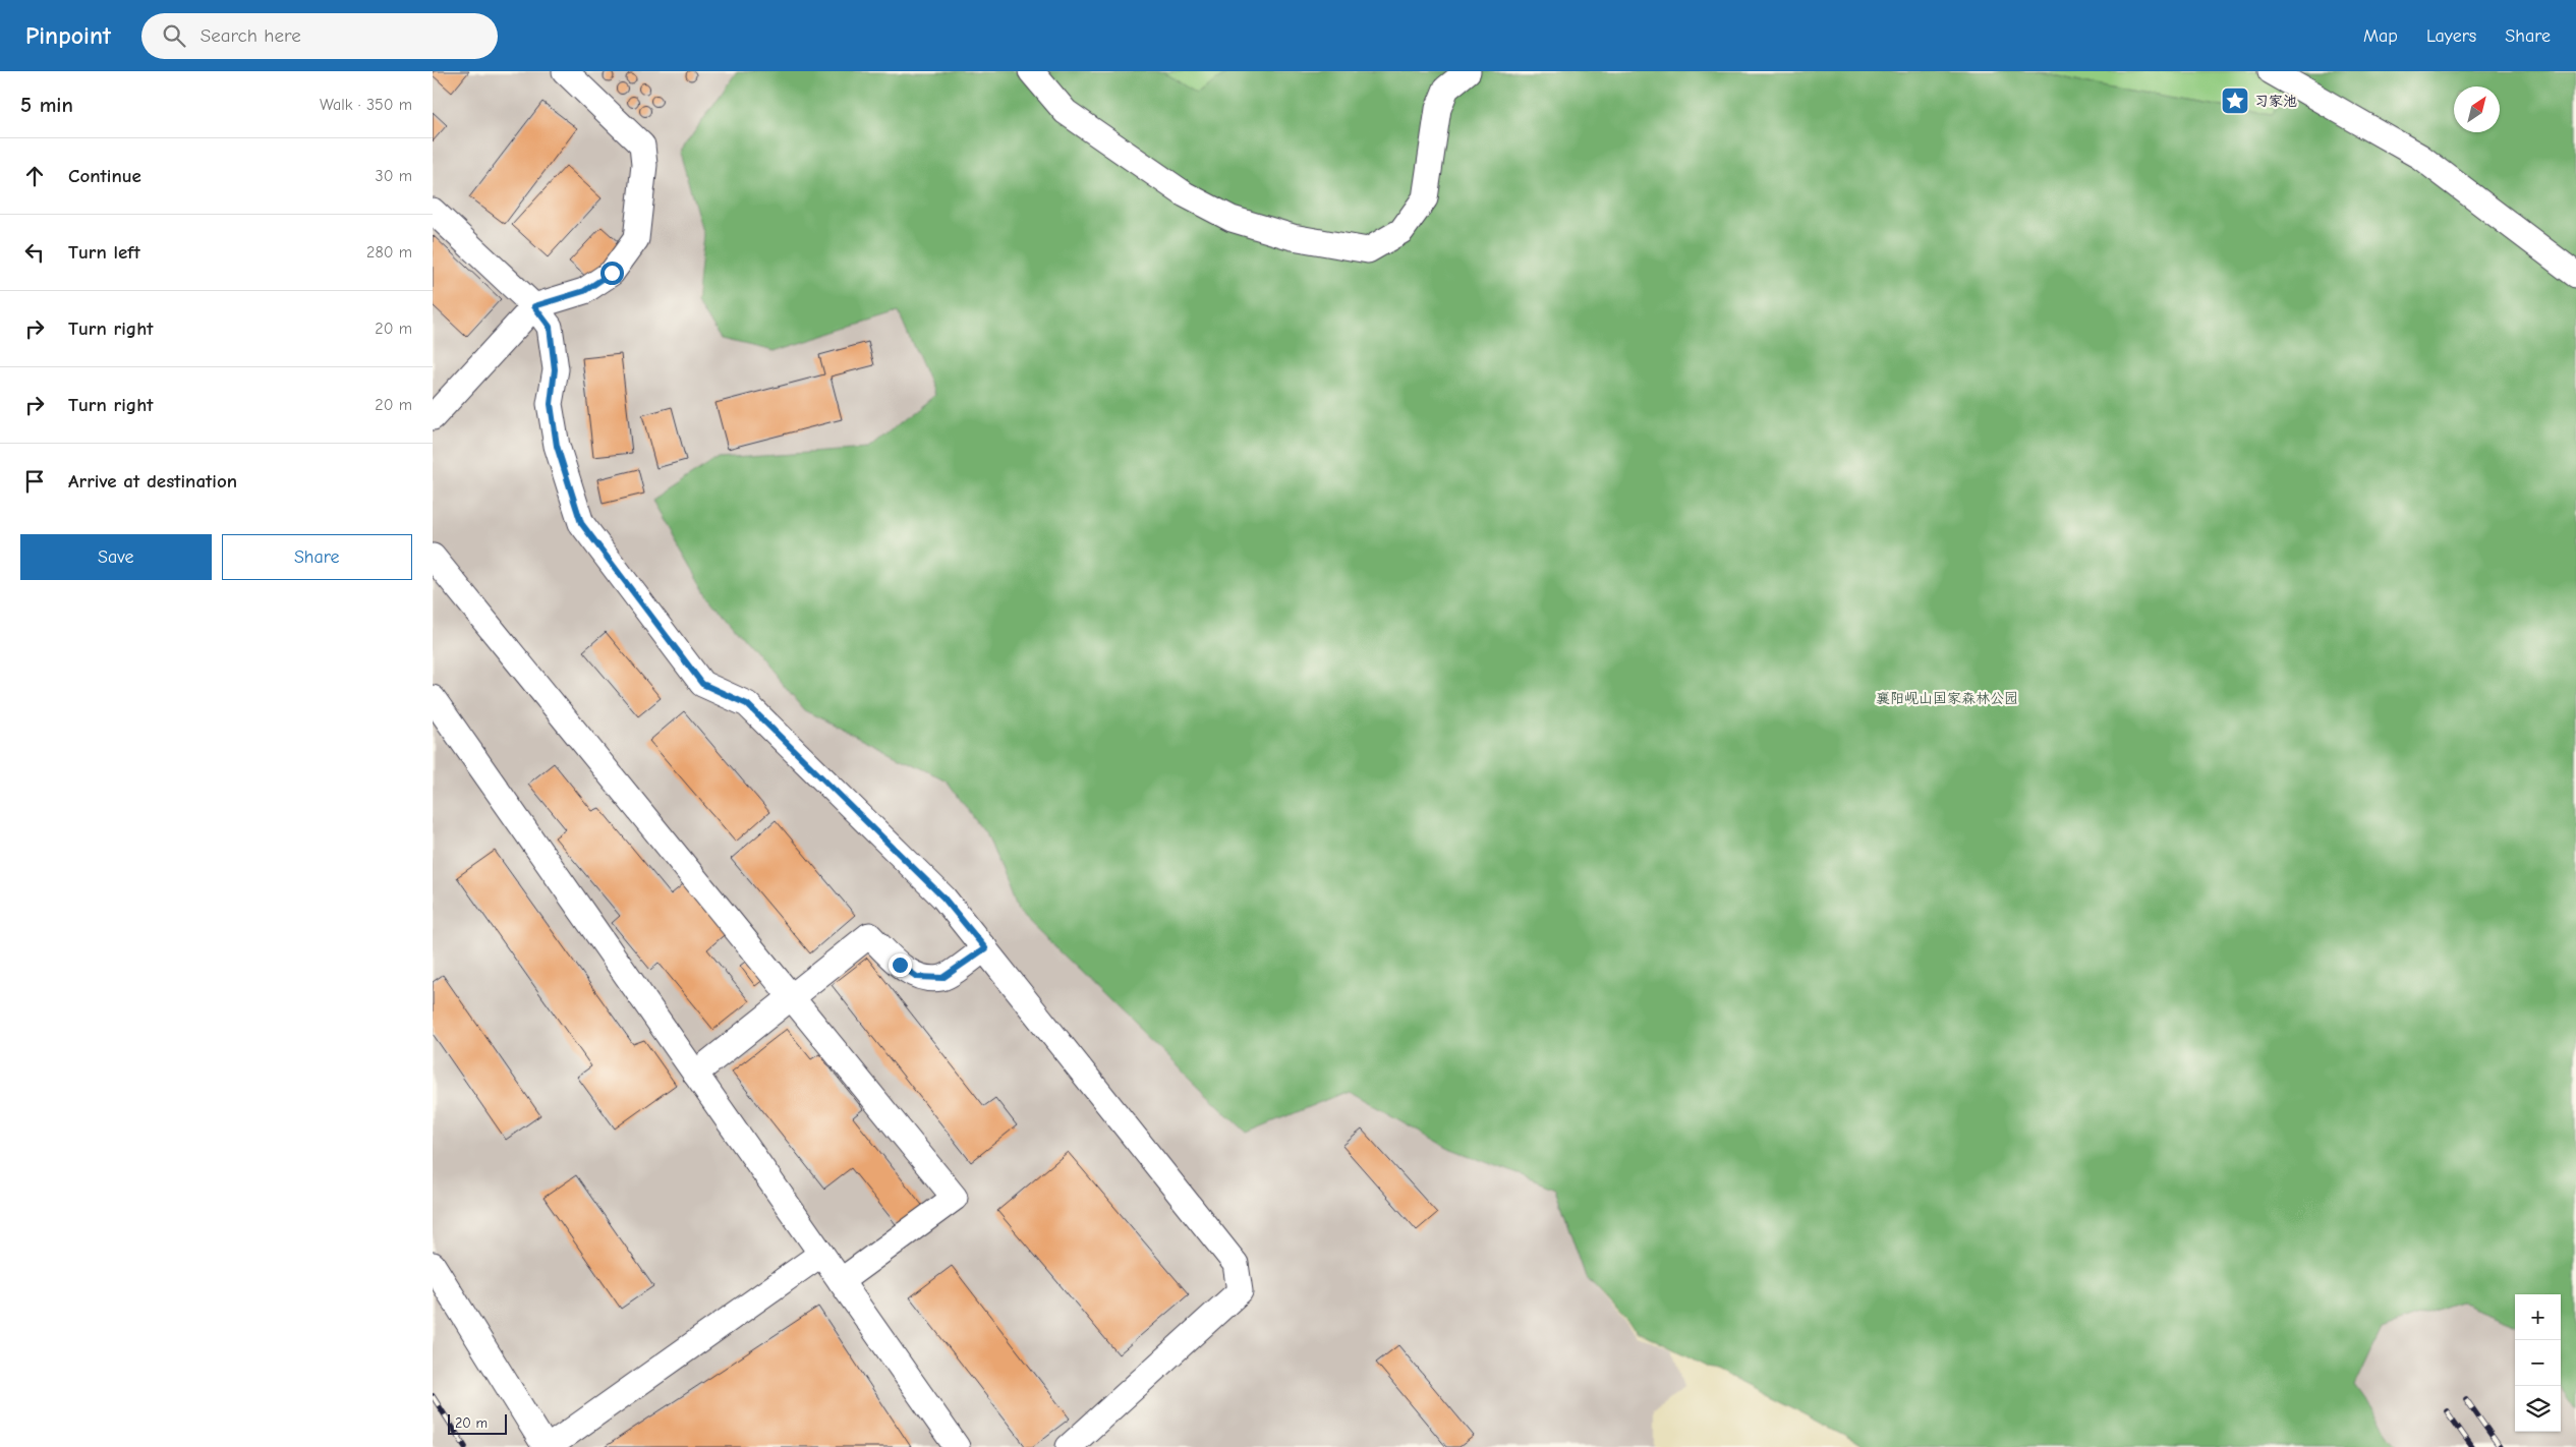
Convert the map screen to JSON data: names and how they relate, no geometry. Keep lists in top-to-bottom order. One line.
{"parks":["襄阳岘山国家森林公园"],"places":{"place":["习家池"]},"scale_bar":"20 m","north":"top right","page":{"header":"Pinpoint","search":"Search here","nav":["Map","Layers","Share"],"heading":["5 min","Walk · 350 m"],"list":[["Continue","30 m"],["Turn left","280 m"],["Turn right","20 m"],["Turn right","20 m"],"Arrive at destination"],"buttons":["Save","Share"],"map_buttons":["+","−"],"scale":"20 m"}}
